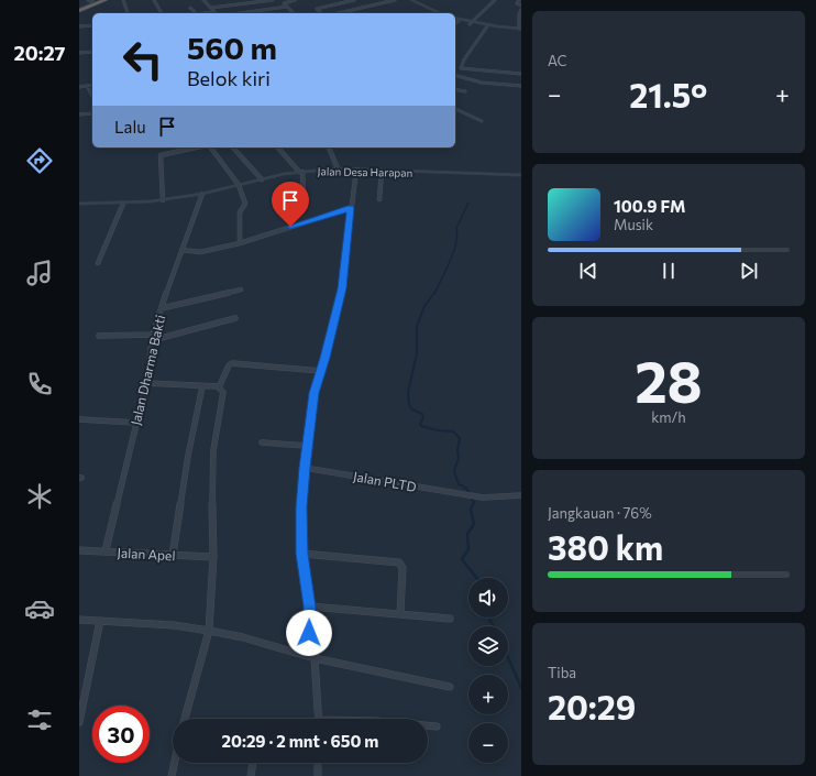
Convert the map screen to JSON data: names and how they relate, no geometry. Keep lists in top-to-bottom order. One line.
{"streets":{"street":["Jalan Desa Harapan","Jalan Dharma Bakti","Jalan PLTD","Jalan Apel"]},"crossings":[["Jalan Desa Harapan","Jalan Dharma Bakti"],["Jalan Dharma Bakti","Jalan Apel"]],"page":{"tabs":"20:27","tile":["AC",["28","km/h"],["Jangkauan · 76%","380 km"],["Tiba","20:29"]],"turn":["560 m","Belok kiri"],"heat":["−","21.5°","+"],"then":"Lalu","song":["100.9 FM","Musik"],"map_buttons":["+","−"],"limit":"30","trip":"20:29 · 2 mnt · 650 m"}}
